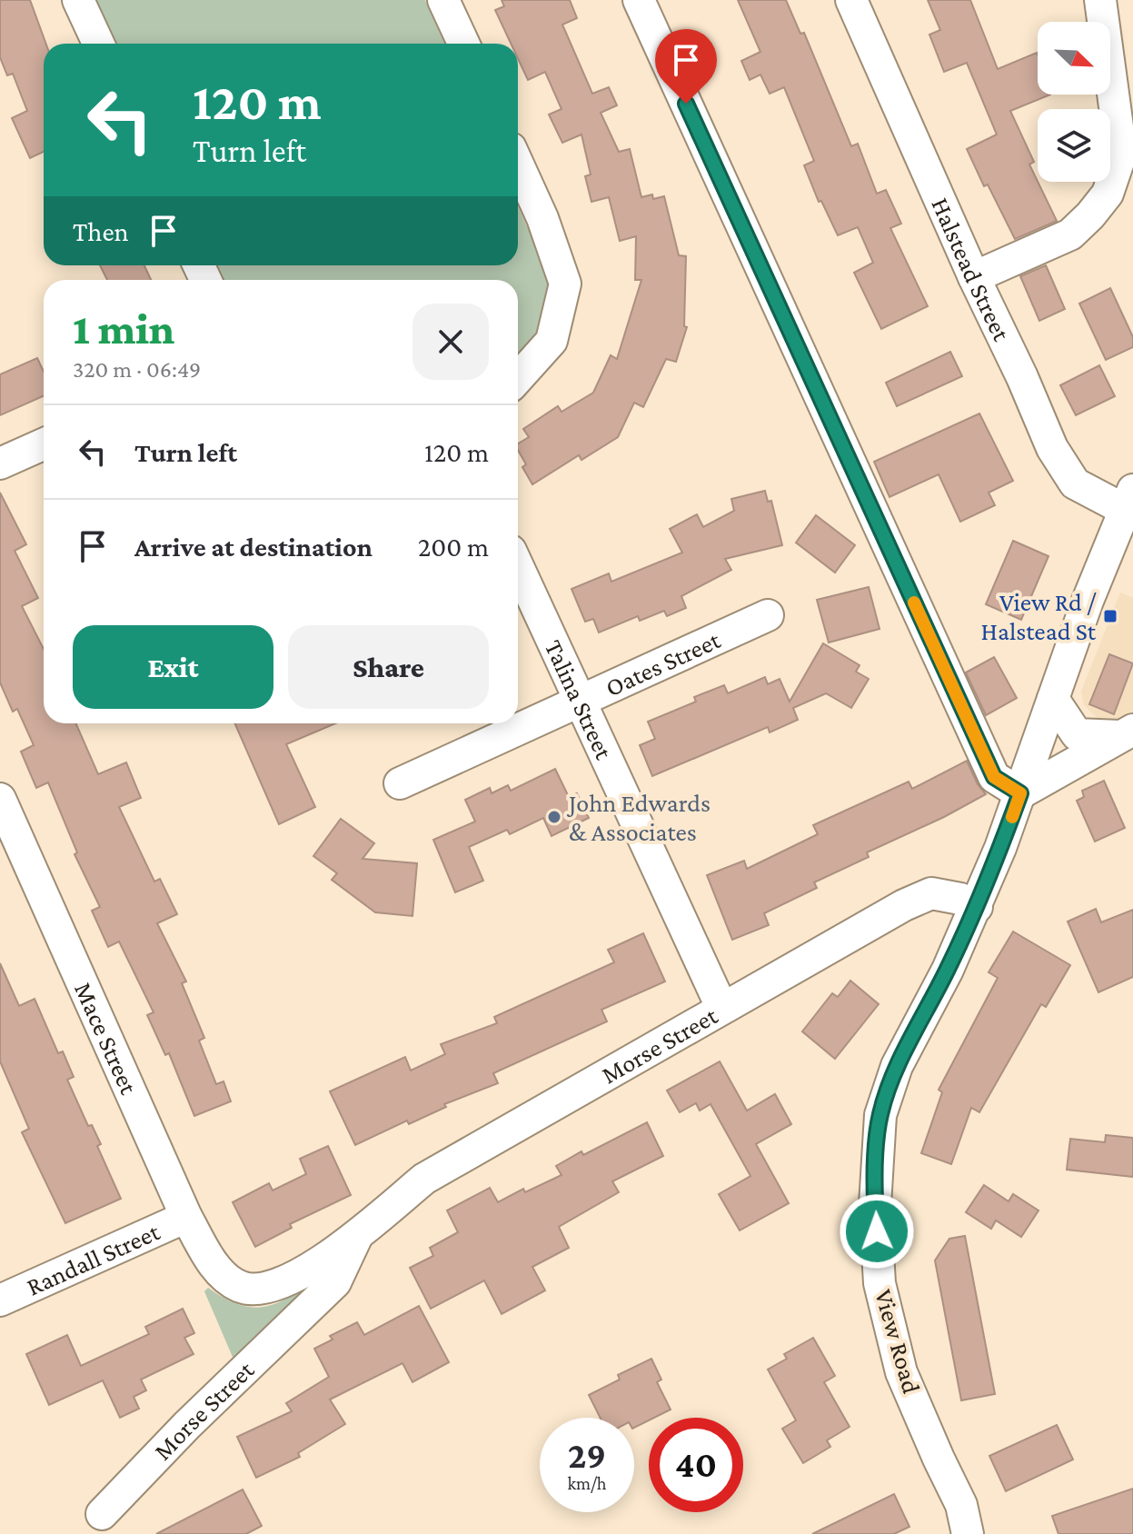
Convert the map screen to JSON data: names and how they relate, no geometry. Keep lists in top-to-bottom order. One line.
{"streets":{"street":["Halstead Street","Oates Street","Talina Street","Mace Street","Morse Street","Randall Street","View Road"]},"crossings":[["Halstead Street","View Road"],["Oates Street","Talina Street"],["Talina Street","Morse Street"],["Mace Street","Morse Street"],["Mace Street","Randall Street"],["Morse Street","View Road"]],"places":{"transit":["View Rd / Halstead St"],"other":["John Edwards & Associates"]},"north":"bottom right","page":{"turn":["120 m","Turn left"],"then":"Then","heading":["1 min","320 m · 06:49"],"list":[{"name":"Turn left","value":"120 m"},{"name":"Arrive at destination","value":"200 m"}],"buttons":["Exit","Share"],"speed":"29 km/h","limit":"40"}}
